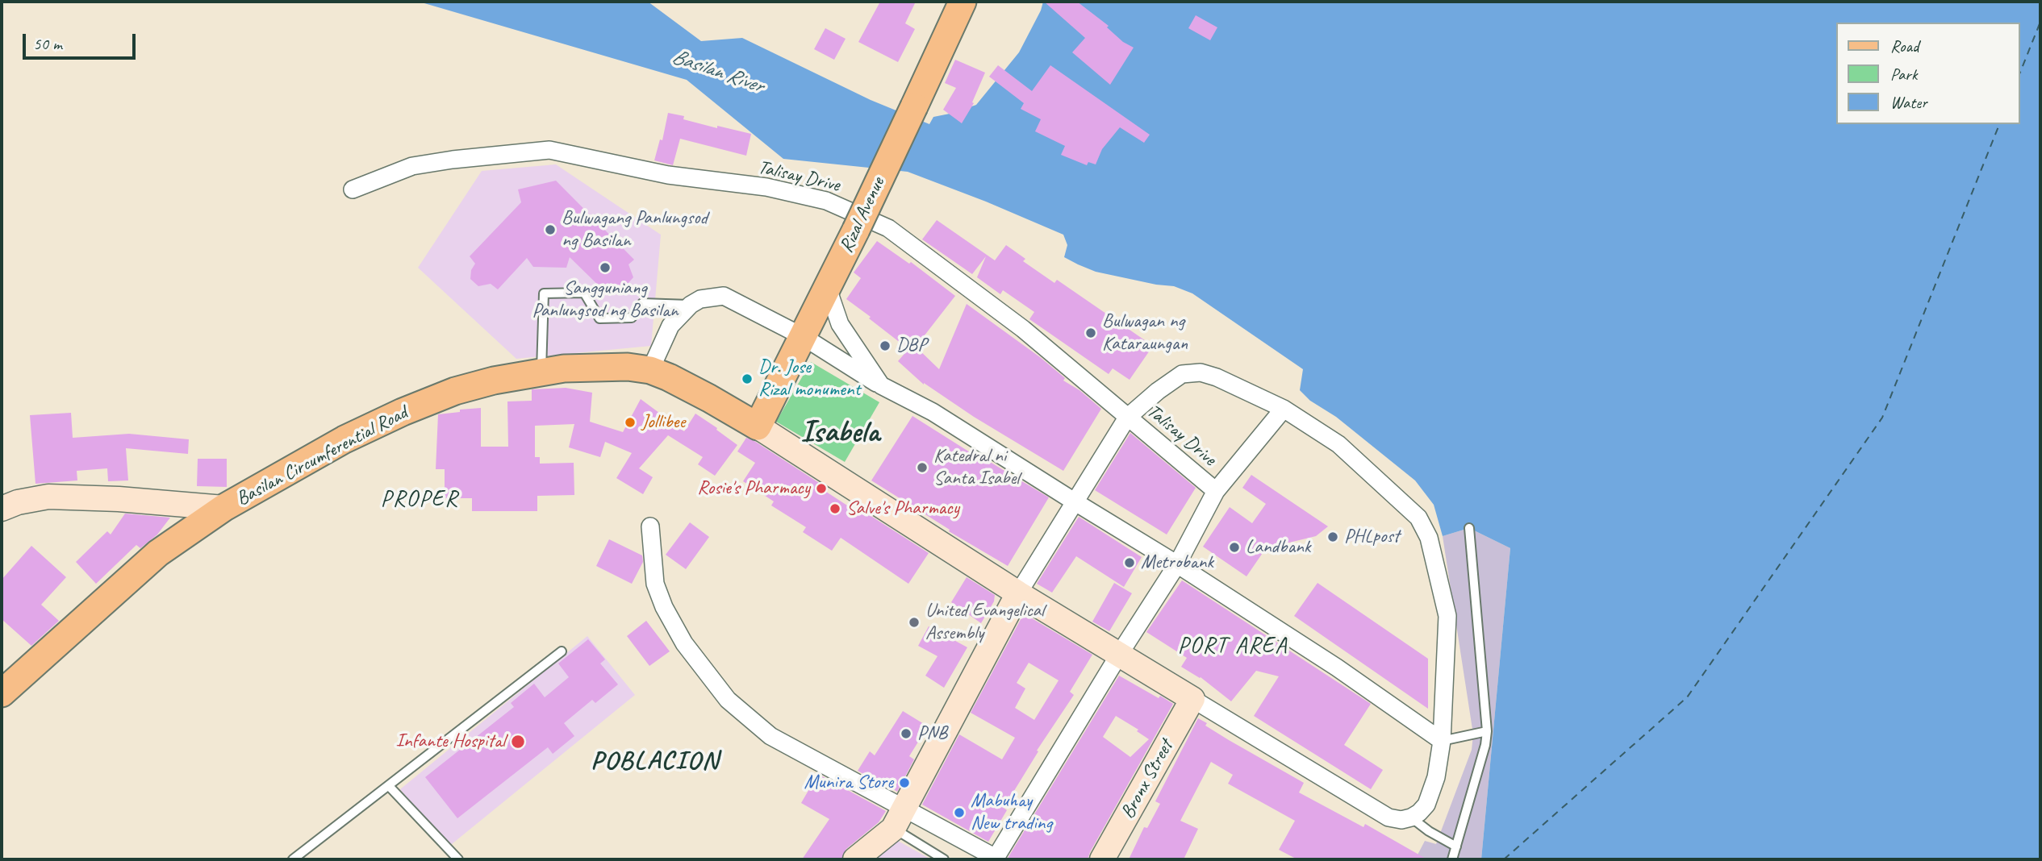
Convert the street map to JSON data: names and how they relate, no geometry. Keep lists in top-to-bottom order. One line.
{"streets":{"main road":["Rizal Avenue","Basilan Circumferential Road"],"street":["Talisay Drive","Bronx Street"]},"crossings":[["Rizal Avenue","Basilan Circumferential Road"]],"districts":["Isabela","PROPER","PORT AREA","POBLACION"],"water":["Basilan River"],"places":["Bulwagang Panlungsod ng Basilan","Sangguniang Panlungsod ng Basilan","Bulwagan ng Kataraungan","DBP","Dr. Jose Rizal monument","Jollibee","Katedral ni Santa Isabel","Rosie's Pharmacy","Salve's Pharmacy","PHLpost","Landbank","Metrobank","United Evangelical Assembly","PNB","Infante Hospital","Munira Store","Mabuhay New trading"],"legend":["Road","Park","Water"],"scale_bar":"50 m"}
